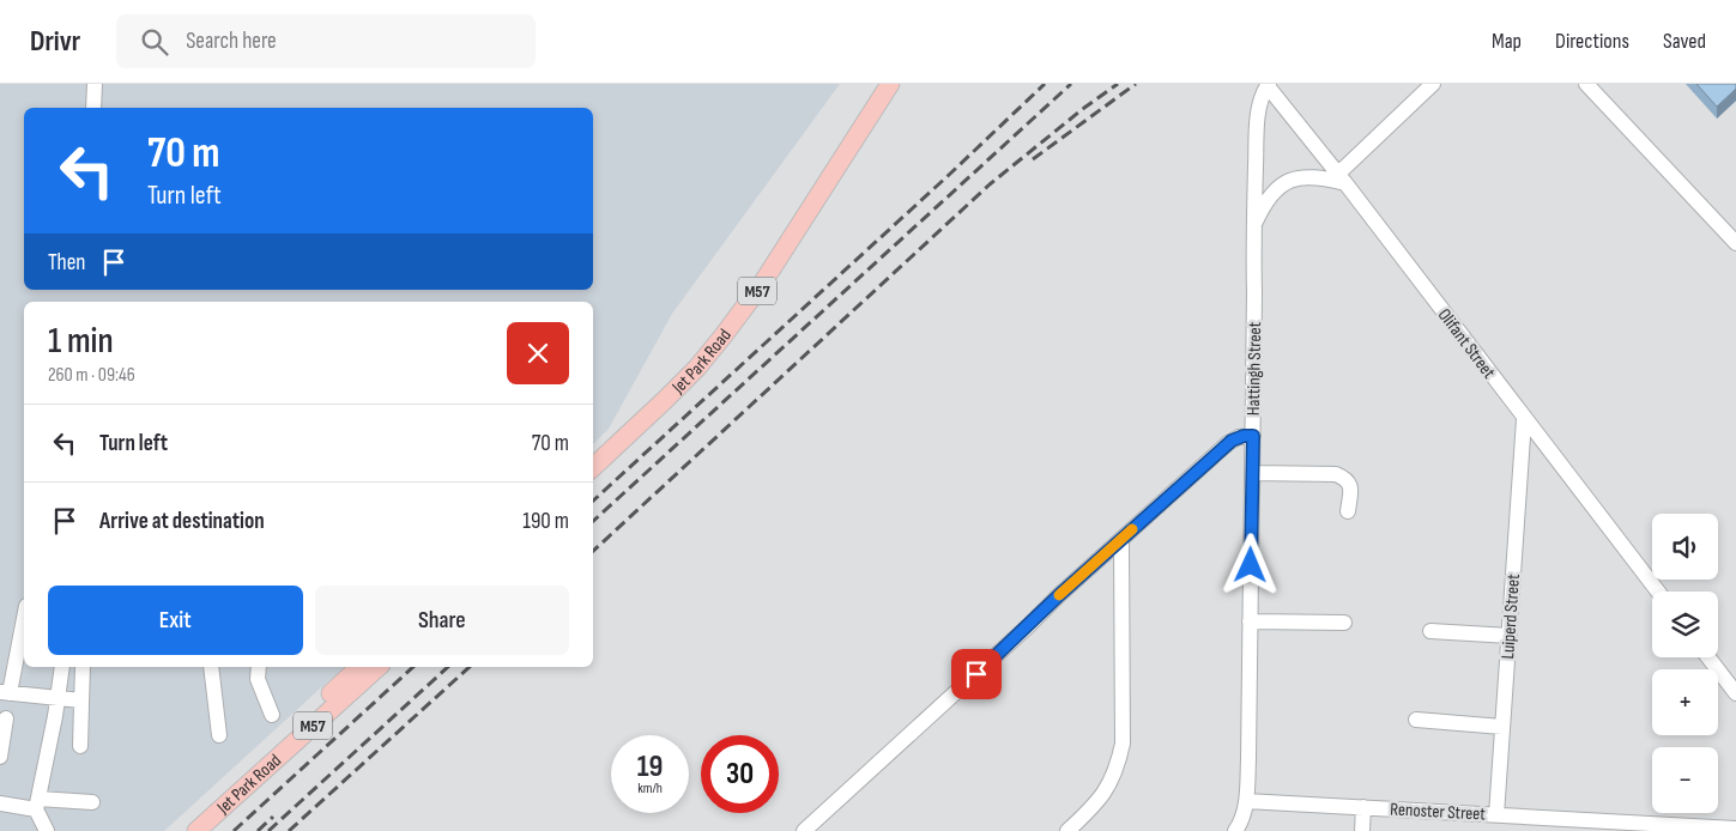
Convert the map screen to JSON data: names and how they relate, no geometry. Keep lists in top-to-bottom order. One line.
{"streets":{"main road":["M57","Jet Park Road"],"street":["Olifant Street","Hattingh Street","Luiperd Street","Renoster Street"]},"crossings":[["Olifant Street","Hattingh Street"],["Olifant Street","Luiperd Street"],["Hattingh Street","Renoster Street"],["Luiperd Street","Renoster Street"]],"page":{"header":"Drivr","search":"Search here","nav":["Map","Directions","Saved"],"turn":["70 m","Turn left"],"then":"Then","heading":["1 min","260 m · 09:46"],"list":[{"name":"Turn left","value":"70 m"},{"name":"Arrive at destination","value":"190 m"}],"map_buttons":["+","−"],"buttons":["Exit","Share"],"speed":"19 km/h","limit":"30"}}
